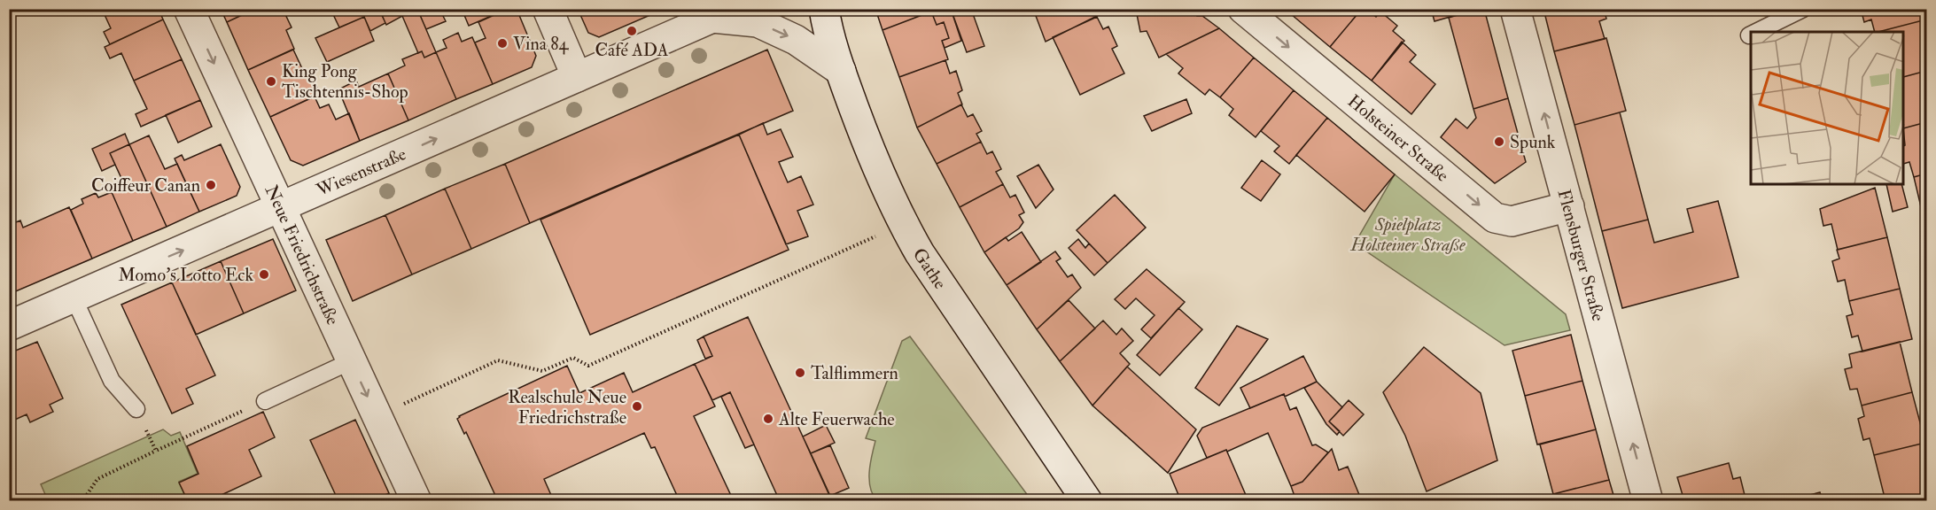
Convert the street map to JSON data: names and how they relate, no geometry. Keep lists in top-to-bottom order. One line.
{"streets":{"street":["Holsteiner Straße","Wiesenstraße","Neue Friedrichstraße","Flensburger Straße","Gathe"]},"crossings":[["Holsteiner Straße","Flensburger Straße"],["Wiesenstraße","Neue Friedrichstraße"],["Wiesenstraße","Gathe"]],"one_way":["Holsteiner Straße","Wiesenstraße","Neue Friedrichstraße","Flensburger Straße"],"parks":["Spielplatz Holsteiner Straße"],"places":["Café ADA","Vina 84","King Pong Tischtennis-Shop","Spunk","Coiffeur Canan","Momo's Lotto Eck","Talflimmern","Realschule Neue Friedrichstraße","Alte Feuerwache"]}
